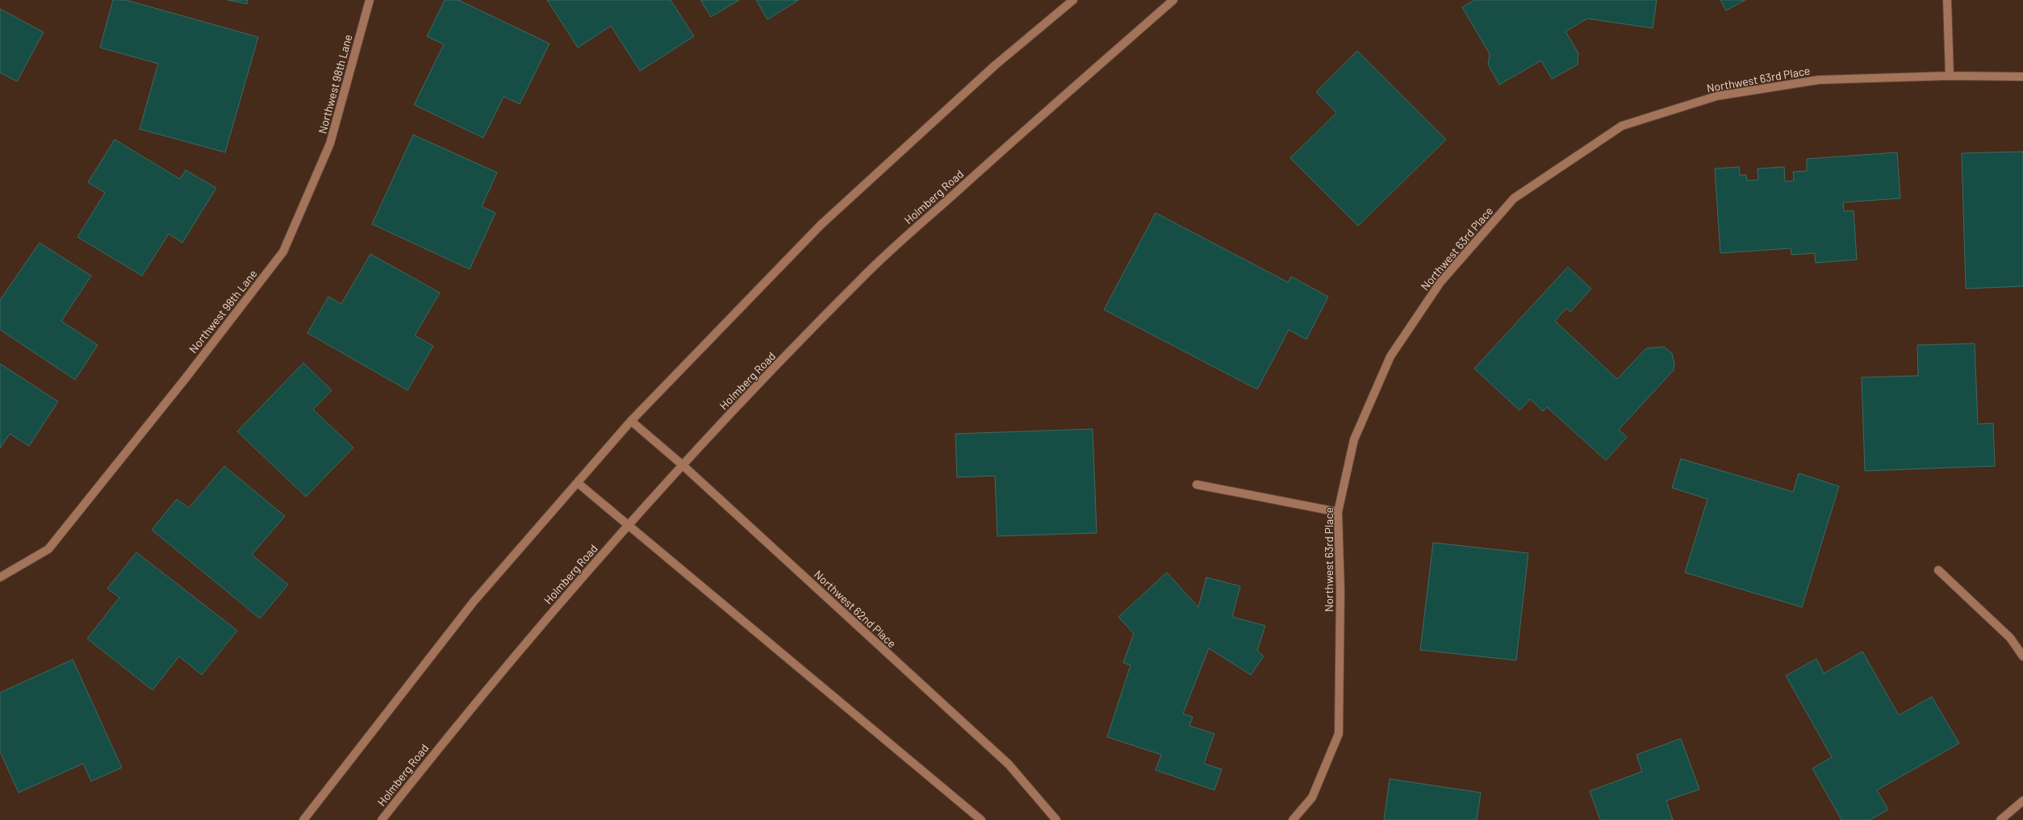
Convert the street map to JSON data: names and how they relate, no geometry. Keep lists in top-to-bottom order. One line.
{"streets":{"street":["Northwest 63rd Place","Northwest 98th Lane","Holmberg Road","Northwest 62nd Place"]},"crossings":[["Holmberg Road","Northwest 62nd Place"]]}
